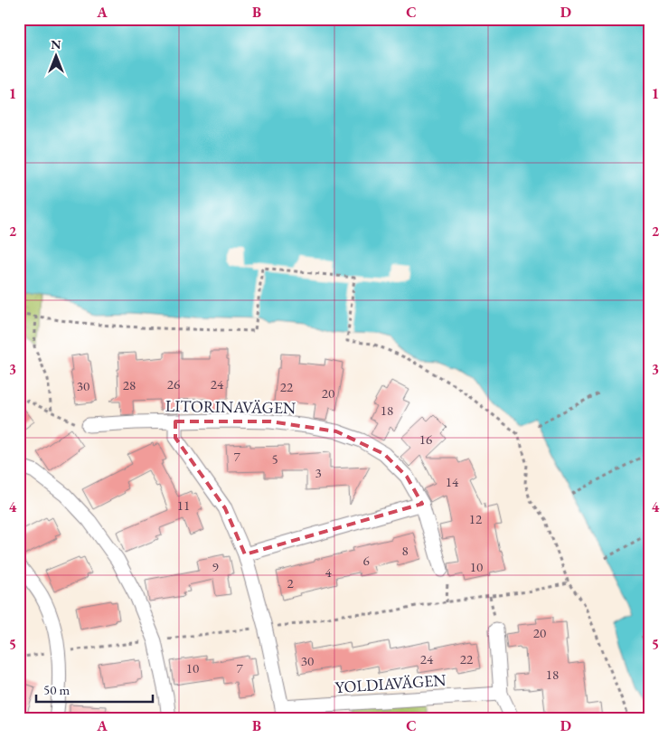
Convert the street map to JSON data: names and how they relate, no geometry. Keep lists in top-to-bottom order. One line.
{"streets":{"street":["LITORINAVÄGEN","YOLDIAVÄGEN"]},"house_numbers":["26","24","28","30","22","20","18","16","7","5","3","14","11","12","8","6","9","10","4","2","20","24","22","30","10","7","18"],"scale_bar":"50 m","north":"top","grid":{"columns":["A","B","C","D"],"rows":["1","2","3","4","5"]}}
